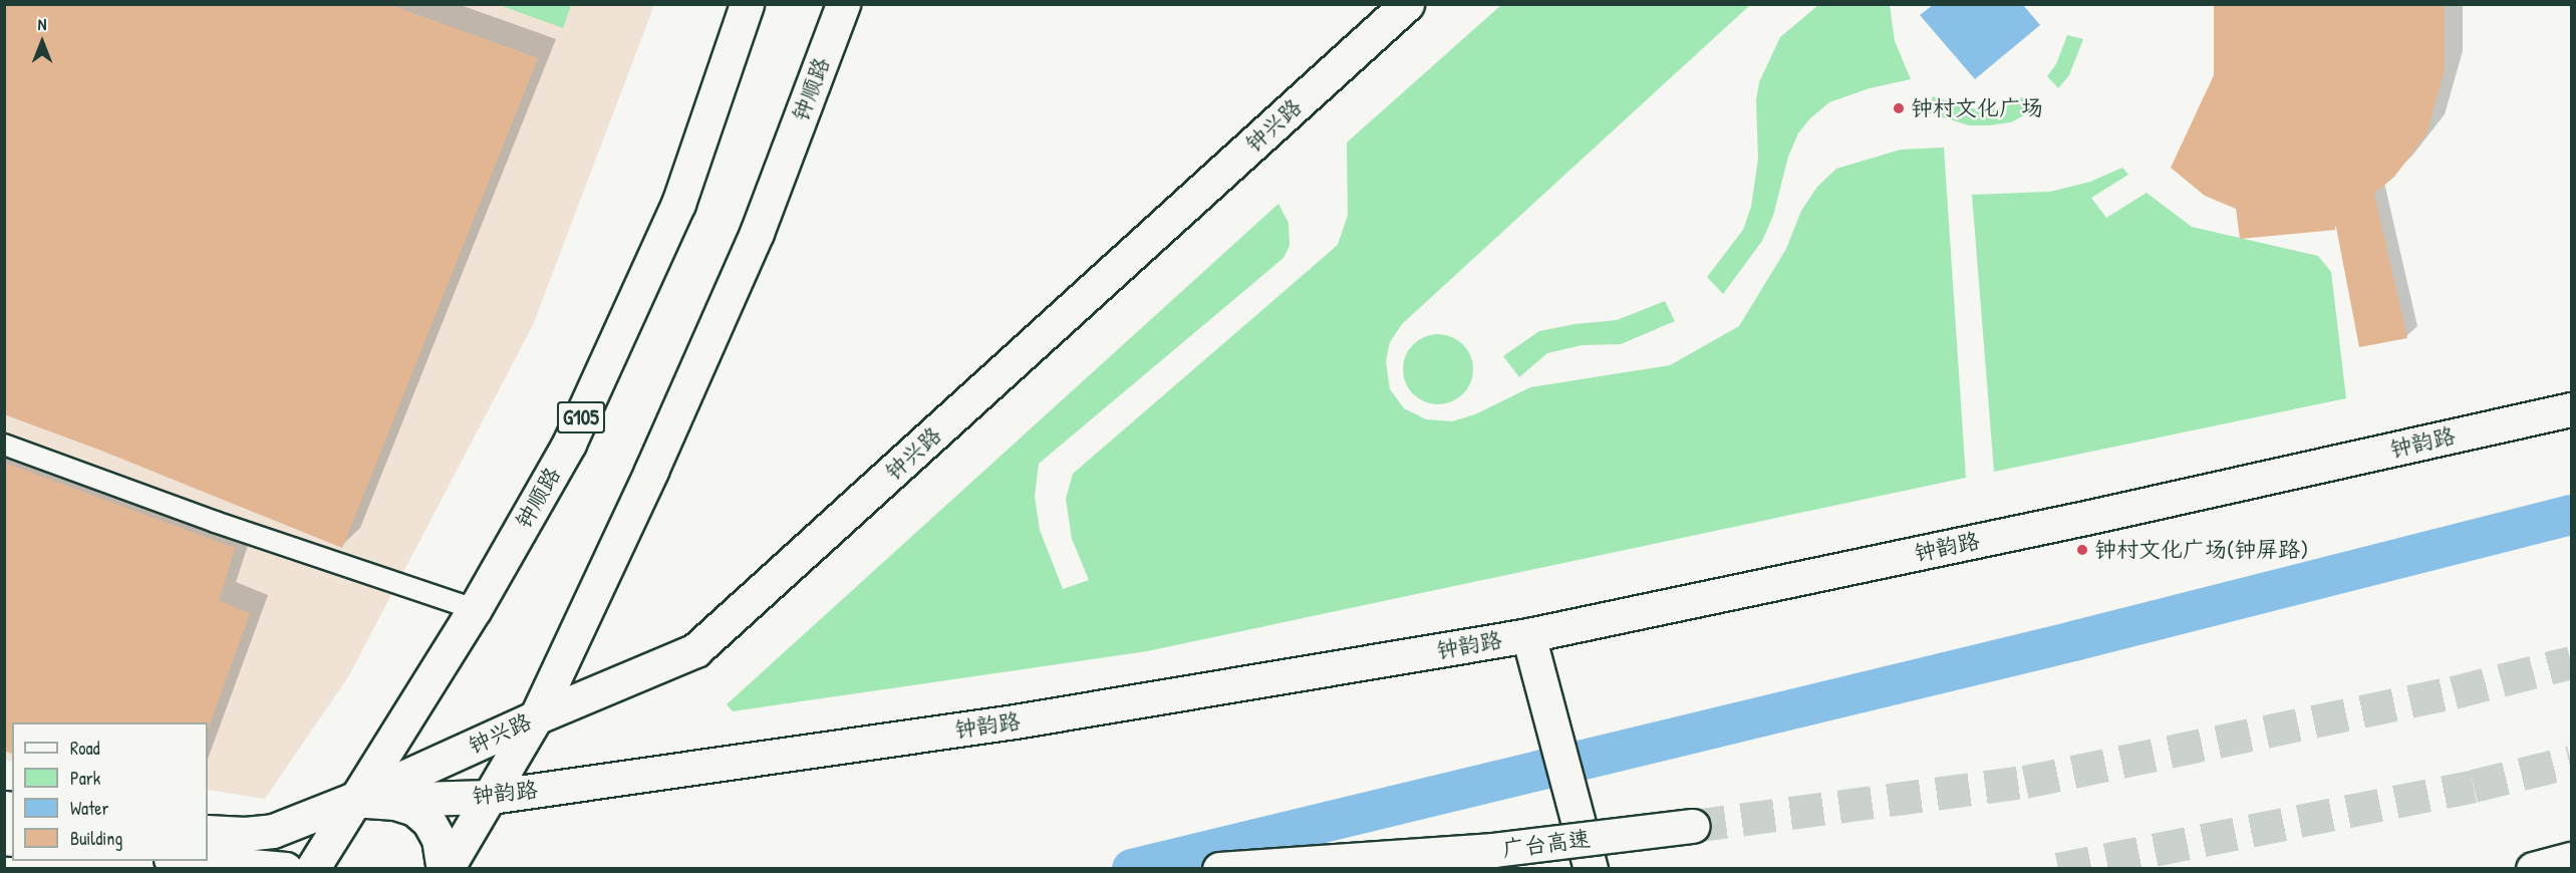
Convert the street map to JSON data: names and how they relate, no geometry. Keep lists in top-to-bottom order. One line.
{"streets":{"main road":["钟顺路","钟兴路","G105","钟韵路","广台高速"]},"crossings":[["钟顺路","钟兴路"],["钟顺路","G105"],["钟顺路","钟韵路"],["钟兴路","G105"],["钟兴路","钟韵路"],["G105","钟韵路"]],"places":["钟村文化广场","钟村文化广场(钟屏路)"],"legend":["Road","Park","Water","Building"],"north":"top"}
